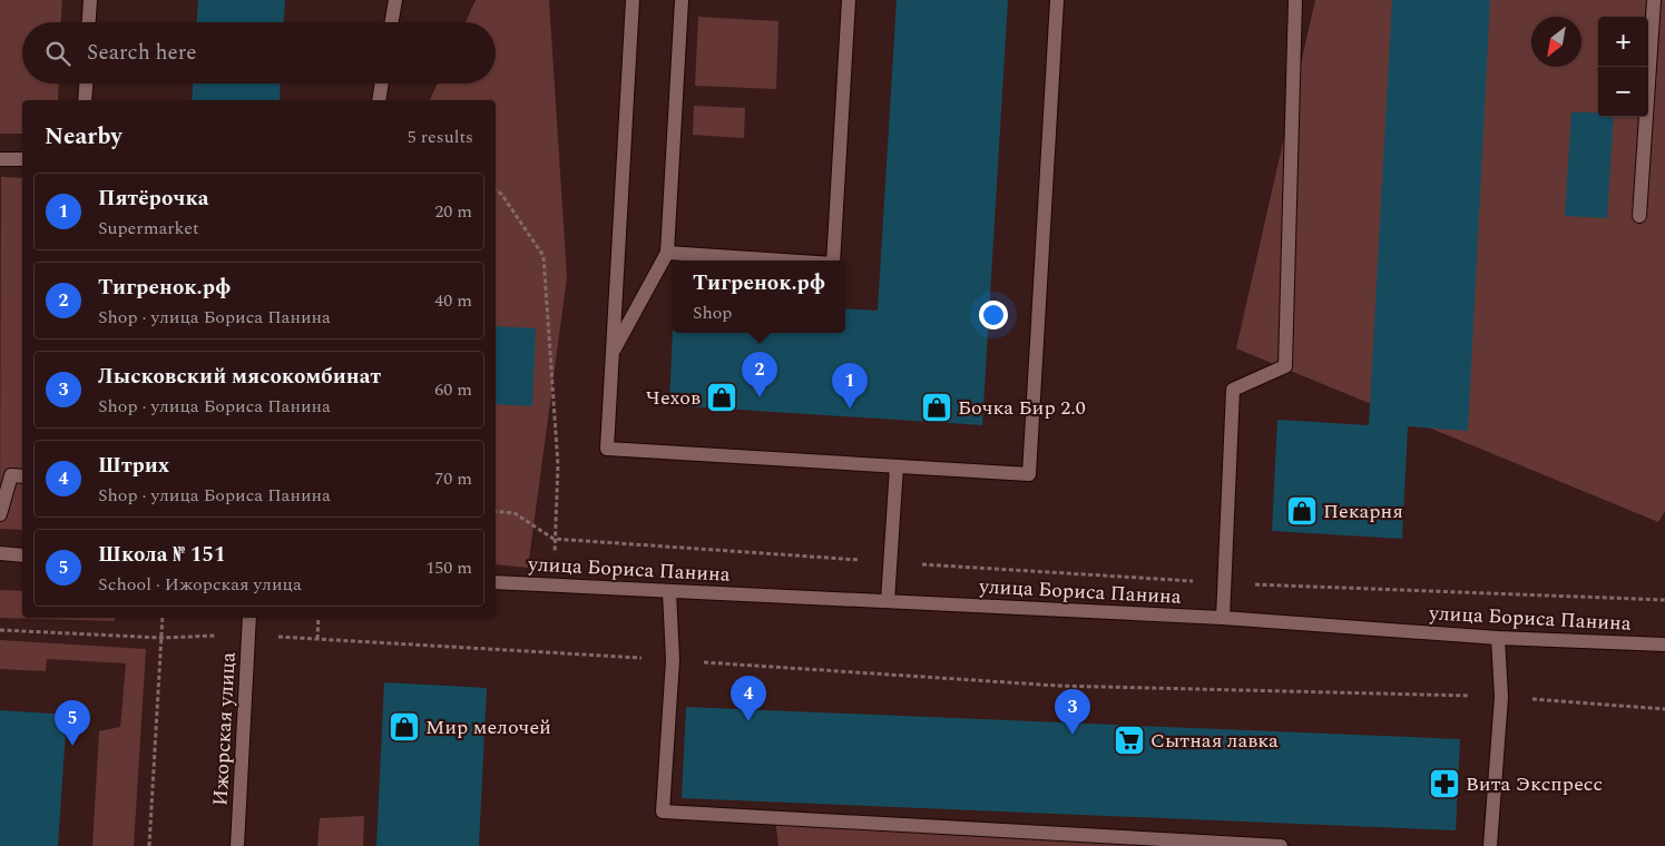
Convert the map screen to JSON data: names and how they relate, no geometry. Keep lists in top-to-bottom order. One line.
{"streets":{"street":["улица Бориса Панина","Ижорская улица"]},"places":{"shop":["Чехов","Бочка Бир 2.0","Пекарня","Мир мелочей"],"supermarket":["Сытная лавка"],"pharmacy":["Вита Экспресс"]},"north":"bottom left","page":{"map_buttons":["+","−"],"search":"Search here","heading":["Nearby","5 results"],"list":[{"mark":"1","name":"Пятёрочка","note":"Supermarket","value":"20 m"},{"mark":"2","name":"Тигренок.рф","note":"Shop · улица Бориса Панина","value":"40 m"},{"mark":"3","name":"Лысковский мясокомбинат","note":"Shop · улица Бориса Панина","value":"60 m"},{"mark":"4","name":"Штрих","note":"Shop · улица Бориса Панина","value":"70 m"},{"mark":"5","name":"Школа № 151","note":"School · Ижорская улица","value":"150 m"}],"popup":["Тигренок.рф","Shop"],"pins":["2","1","4","3","5"]}}
